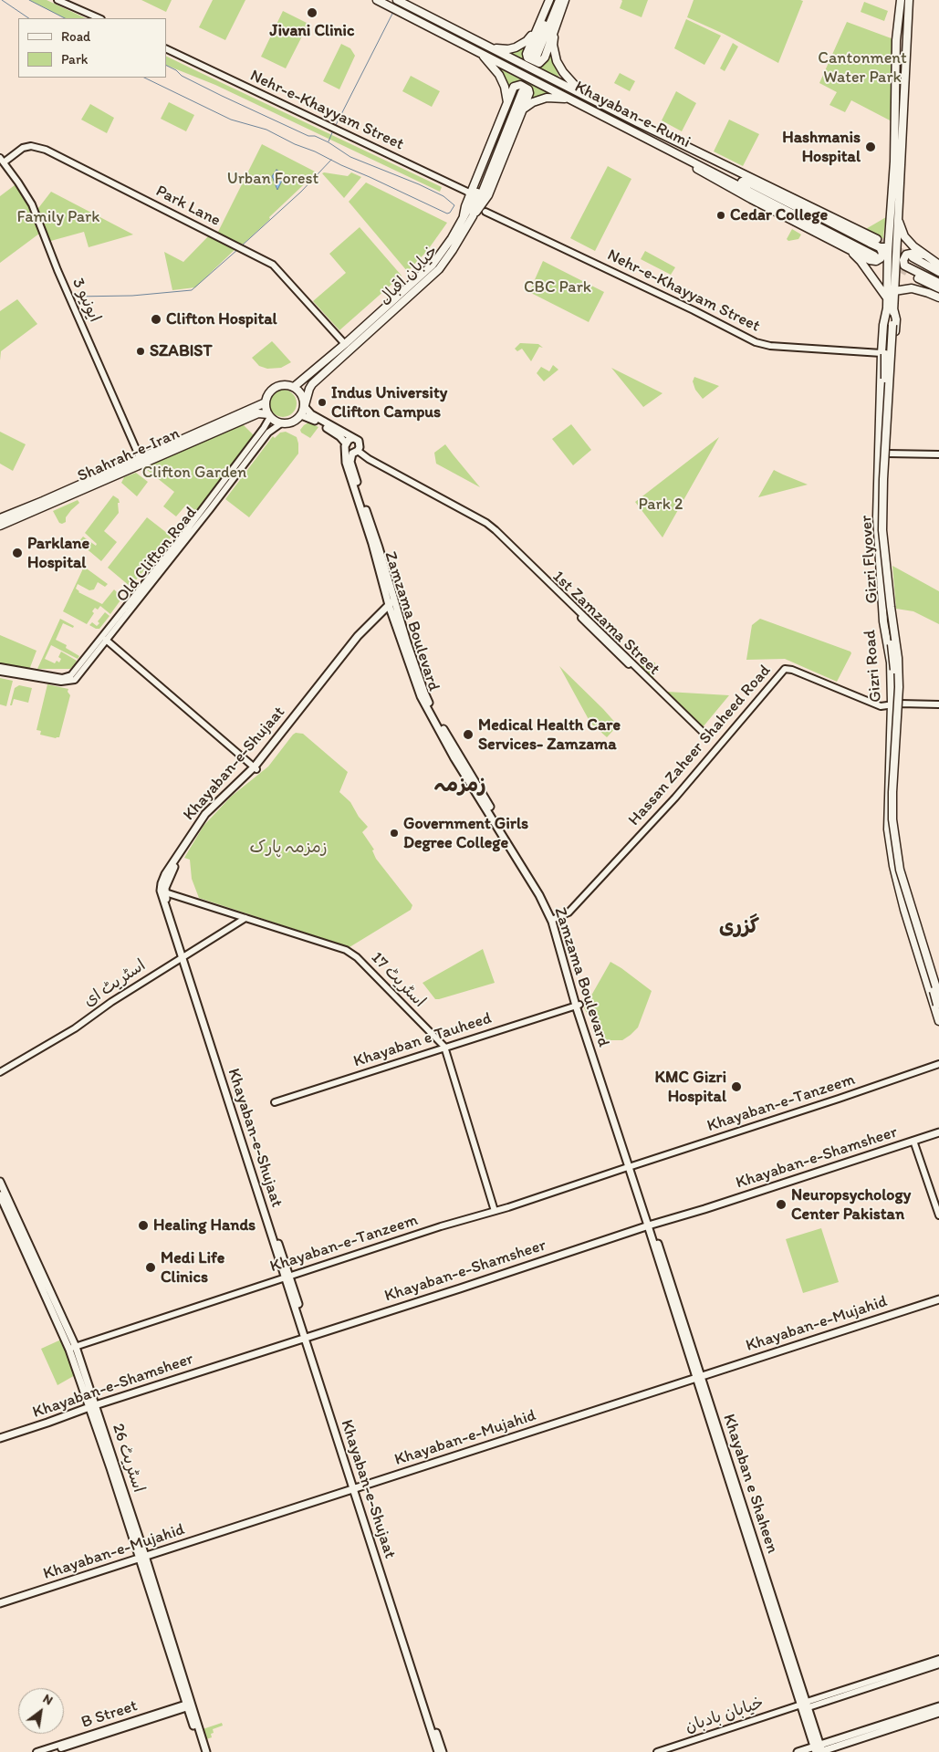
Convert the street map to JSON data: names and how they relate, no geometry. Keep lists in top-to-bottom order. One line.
{"streets":{"main road":["Khayaban-e-Rumi","خیابان اقبال","Shahrah-e-Iran","Gizri Flyover","Zamzama Boulevard","Gizri Road","Khayaban-e-Shujaat","Khayaban-e-Shamsheer","Khayaban-e-Mujahid","اسٹریٹ 26","Khayaban e Shaheen"],"street":["Nehr-e-Khayyam Street","Park Lane","ایونیو 3","Old Clifton Road","1st Zamzama Street","Hassan Zaheer Shaheed Road","اسٹریٹ 17","اسٹریٹ ای","Khayaban e Tauheed","Khayaban-e-Tanzeem","B Street","خیابان بادبان"]},"crossings":[["Nehr-e-Khayyam Street","خیابان اقبال"],["Nehr-e-Khayyam Street","Gizri Road"],["Park Lane","خیابان اقبال"],["Park Lane","ایونیو 3"],["خیابان اقبال","Shahrah-e-Iran"],["خیابان اقبال","Old Clifton Road"],["ایونیو 3","Shahrah-e-Iran"],["Shahrah-e-Iran","Old Clifton Road"],["Zamzama Boulevard","1st Zamzama Street"],["Zamzama Boulevard","Hassan Zaheer Shaheed Road"],["Zamzama Boulevard","Khayaban-e-Shujaat"],["Zamzama Boulevard","Khayaban e Tauheed"],["Zamzama Boulevard","Khayaban-e-Tanzeem"],["Zamzama Boulevard","Khayaban-e-Shamsheer"],["Zamzama Boulevard","Khayaban e Shaheen"],["Gizri Road","Hassan Zaheer Shaheed Road"],["Khayaban-e-Shujaat","اسٹریٹ 17"],["Khayaban-e-Shujaat","اسٹریٹ ای"],["Khayaban-e-Shujaat","Khayaban-e-Tanzeem"],["Khayaban-e-Shujaat","Khayaban-e-Shamsheer"],["Khayaban-e-Shujaat","Khayaban-e-Mujahid"],["اسٹریٹ 17","اسٹریٹ ای"],["اسٹریٹ 17","Khayaban e Tauheed"],["اسٹریٹ 17","Khayaban-e-Tanzeem"],["Khayaban-e-Tanzeem","اسٹریٹ 26"],["Khayaban-e-Shamsheer","اسٹریٹ 26"],["Khayaban-e-Shamsheer","Khayaban e Shaheen"],["Khayaban-e-Mujahid","اسٹریٹ 26"],["Khayaban-e-Mujahid","Khayaban e Shaheen"],["اسٹریٹ 26","B Street"],["Khayaban e Shaheen","خیابان بادبان"]],"districts":["زمزمہ","گزری"],"parks":["Cantonment Water Park","Urban Forest","Family Park","CBC Park","Clifton Garden","Park 2","زمزمہ پارک"],"places":["Jivani Clinic","Hashmanis Hospital","Cedar College","Clifton Hospital","SZABIST","Indus University Clifton Campus","Parklane Hospital","Medical Health Care Services- Zamzama","Government Girls Degree College","KMC Gizri Hospital","Neuropsychology Center Pakistan","Healing Hands","Medi Life Clinics"],"legend":["Road","Park"],"north":"top right"}
